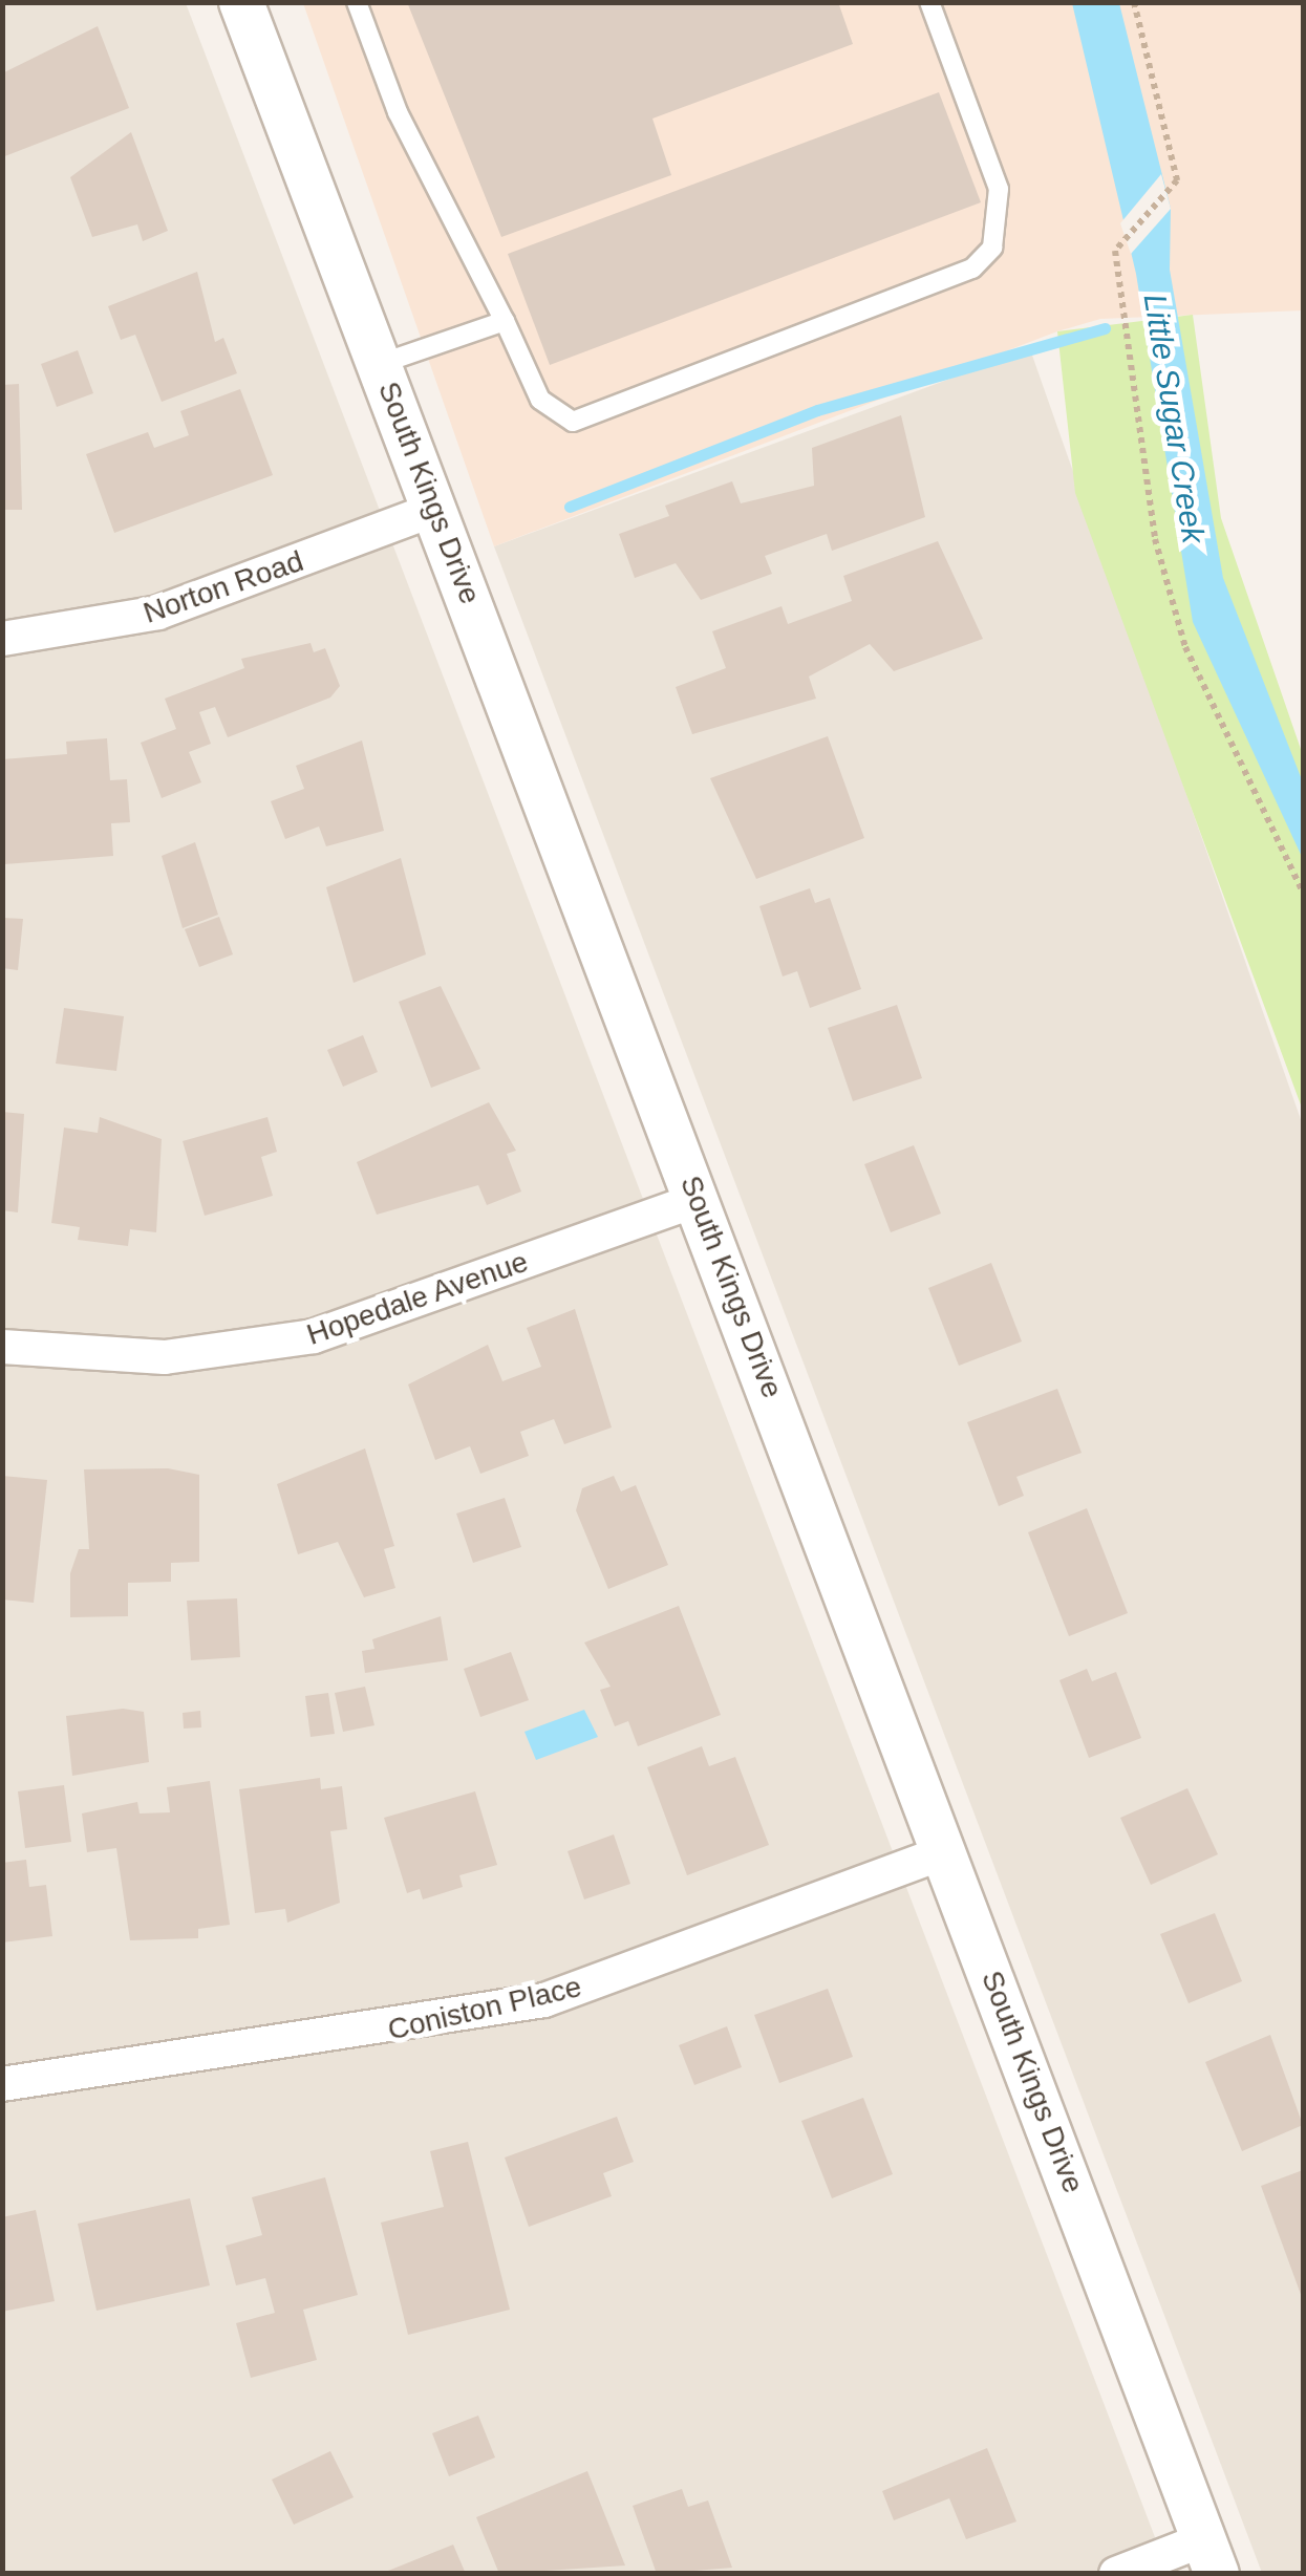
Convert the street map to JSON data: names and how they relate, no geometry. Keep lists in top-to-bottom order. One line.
{"streets":{"street":["South Kings Drive","Norton Road","Hopedale Avenue","Coniston Place"]},"crossings":[["South Kings Drive","Norton Road"],["South Kings Drive","Hopedale Avenue"],["South Kings Drive","Coniston Place"]],"water":["Little Sugar Creek"]}
